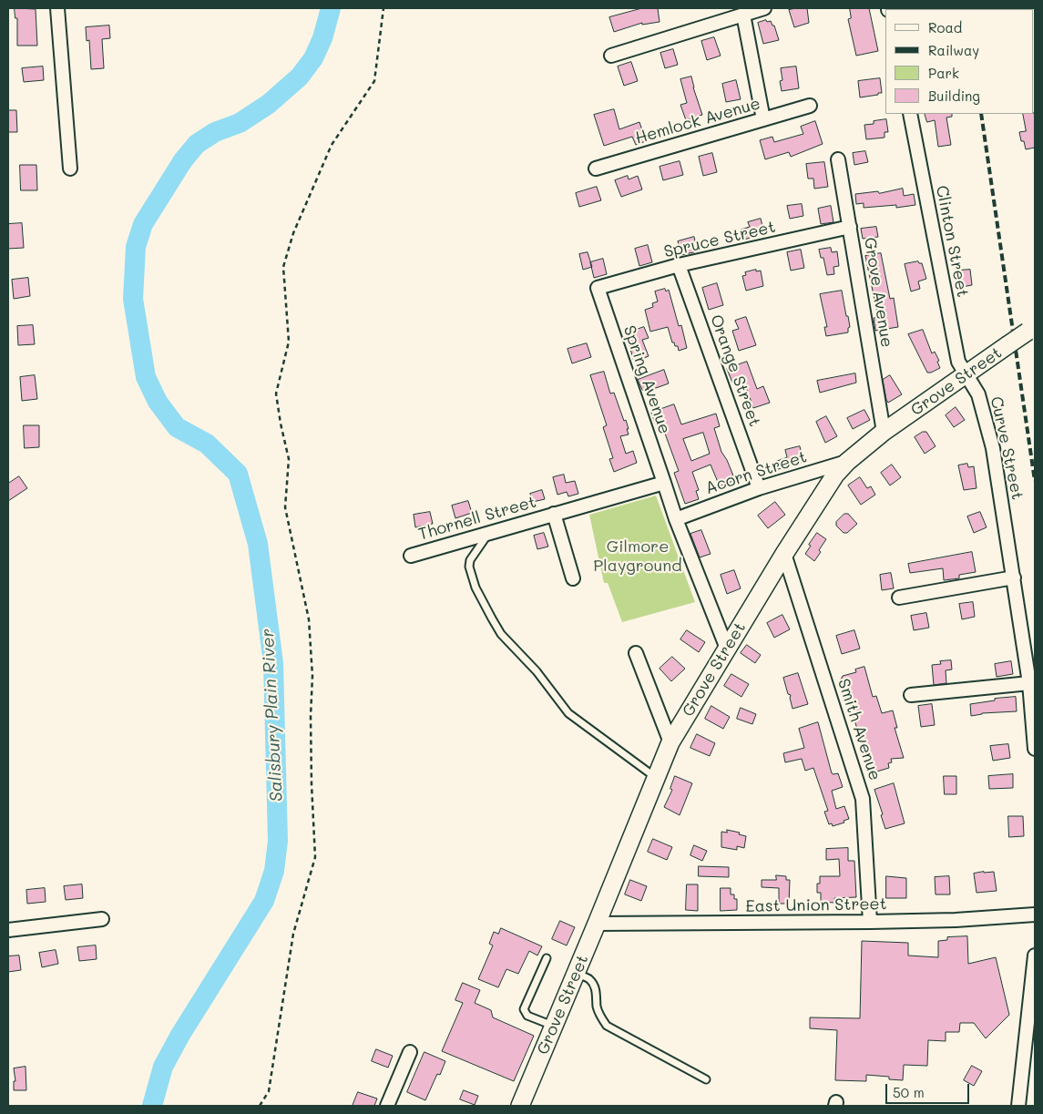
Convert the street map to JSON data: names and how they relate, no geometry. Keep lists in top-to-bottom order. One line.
{"streets":{"main road":["Grove Street"],"street":["Hemlock Avenue","Spruce Street","Clinton Street","Grove Avenue","Orange Street","Spring Avenue","Curve Street","Acorn Street","Thornell Street","Smith Avenue","East Union Street"]},"crossings":[["Spruce Street","Grove Avenue"],["Spruce Street","Orange Street"],["Spruce Street","Spring Avenue"],["Clinton Street","Grove Street"],["Clinton Street","Curve Street"],["Grove Avenue","Grove Street"],["Orange Street","Acorn Street"],["Spring Avenue","Grove Street"],["Spring Avenue","Acorn Street"],["Grove Street","Curve Street"],["Grove Street","Acorn Street"],["Grove Street","Smith Avenue"],["Grove Street","East Union Street"],["Smith Avenue","East Union Street"]],"water":["Salisbury Plain River"],"parks":["Gilmore Playground"],"legend":["Road","Railway","Park","Building"],"scale_bar":"50 m"}
